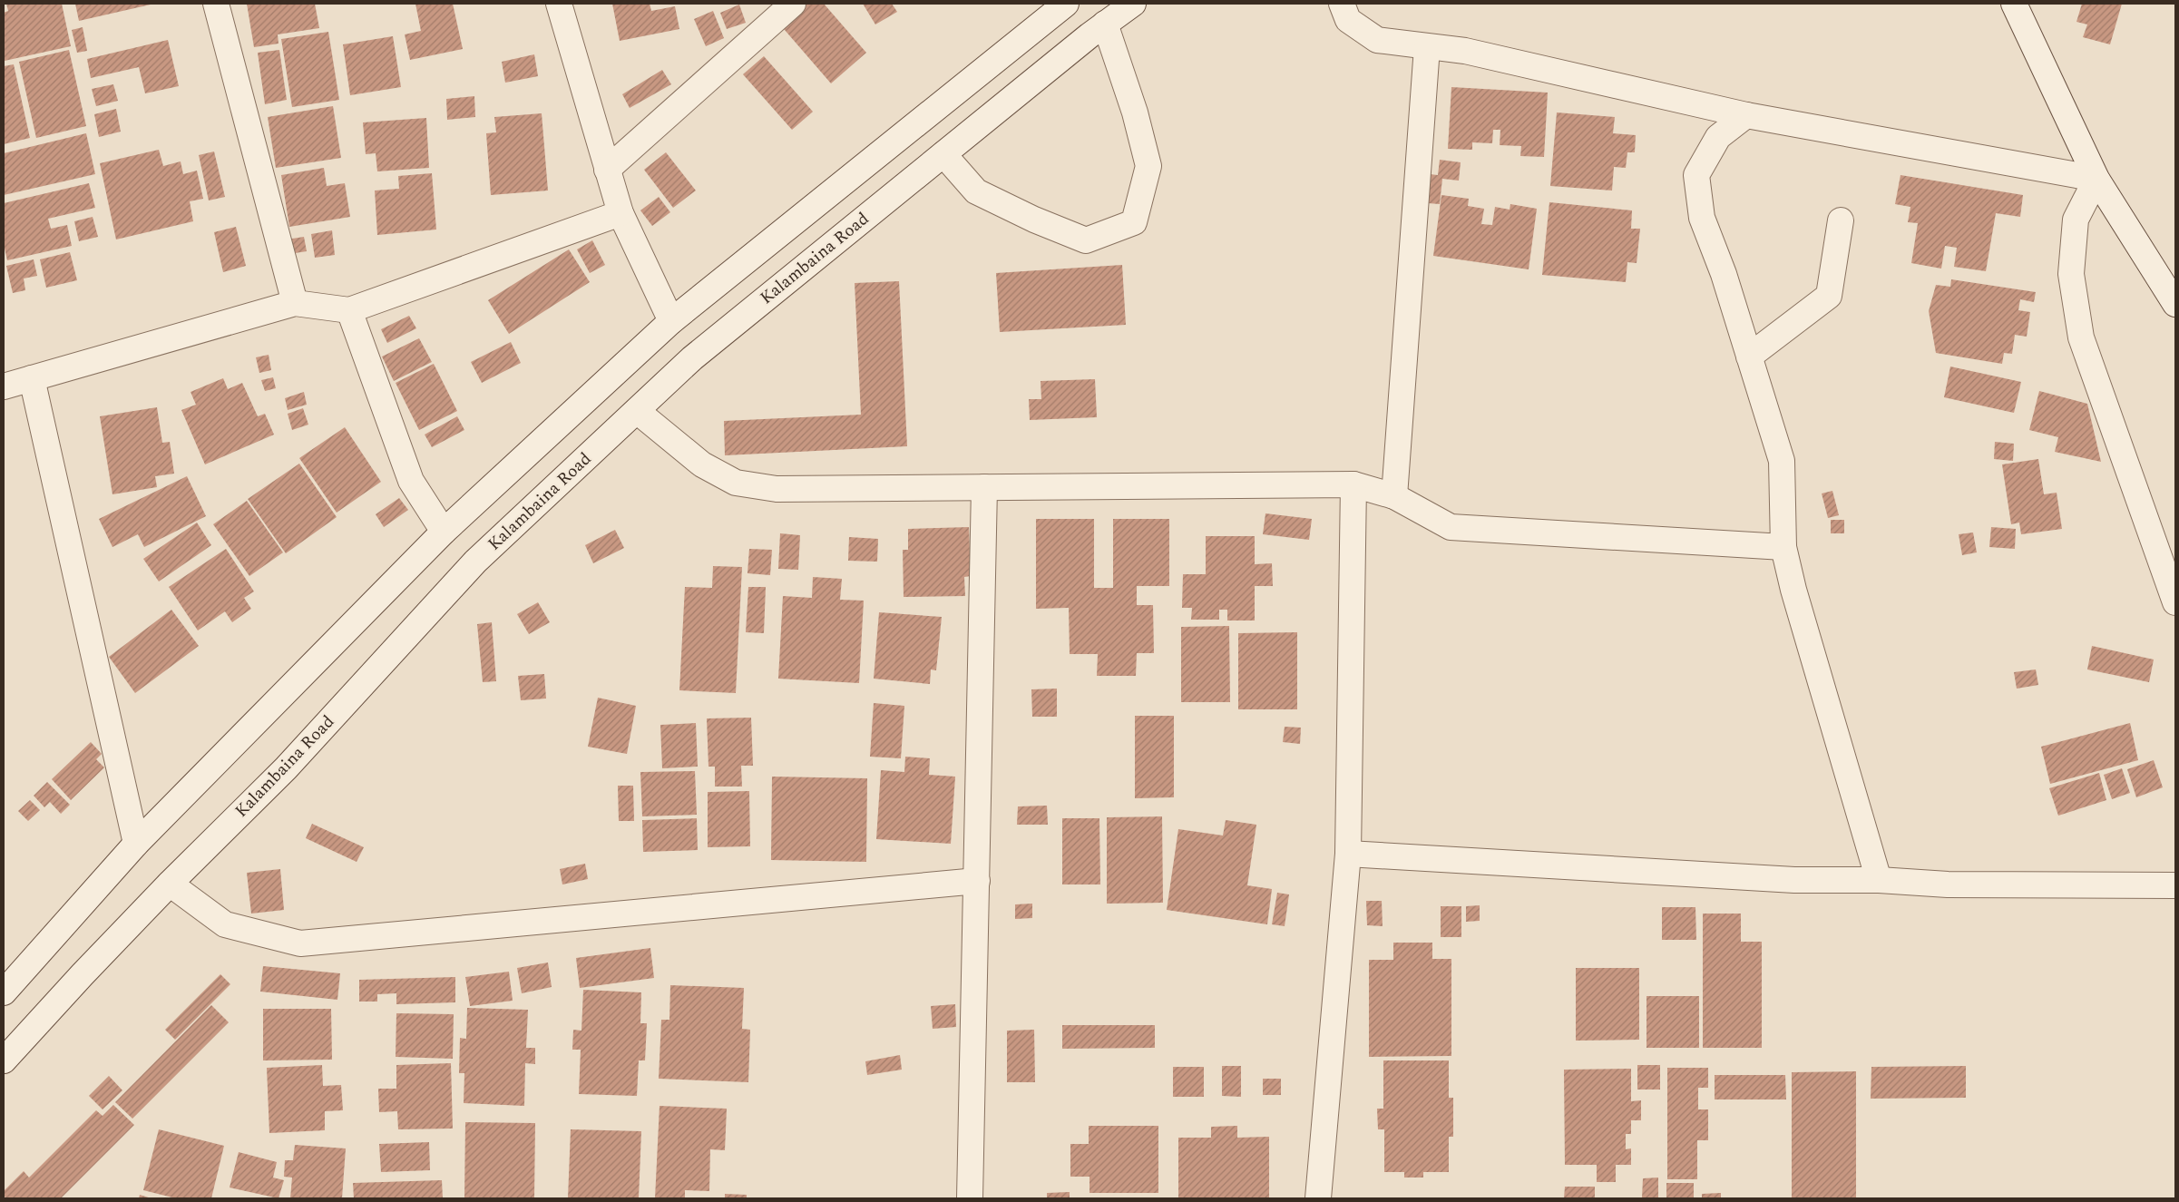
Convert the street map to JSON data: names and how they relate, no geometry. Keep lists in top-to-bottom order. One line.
{"streets":{"street":["Kalambaina Road"]}}
